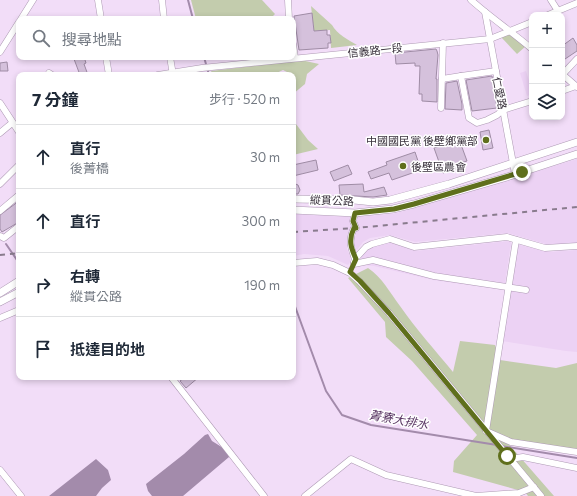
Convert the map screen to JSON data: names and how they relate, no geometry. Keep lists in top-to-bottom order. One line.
{"streets":{"main road":["縱貫公路"],"street":["信義路一段","仁愛路"]},"crossings":[["信義路一段","仁愛路"],["仁愛路","縱貫公路"]],"water":["菁寮大排水"],"places":["中國國民黨 後壁鄉黨部","後壁區農會"],"page":{"map_buttons":["+","−"],"search":"搜尋地點","heading":["7 分鐘","步行 · 520 m"],"list":[["直行","後菁橋","30 m"],["直行","300 m"],["右轉","縱貫公路","190 m"],"抵達目的地"]}}
